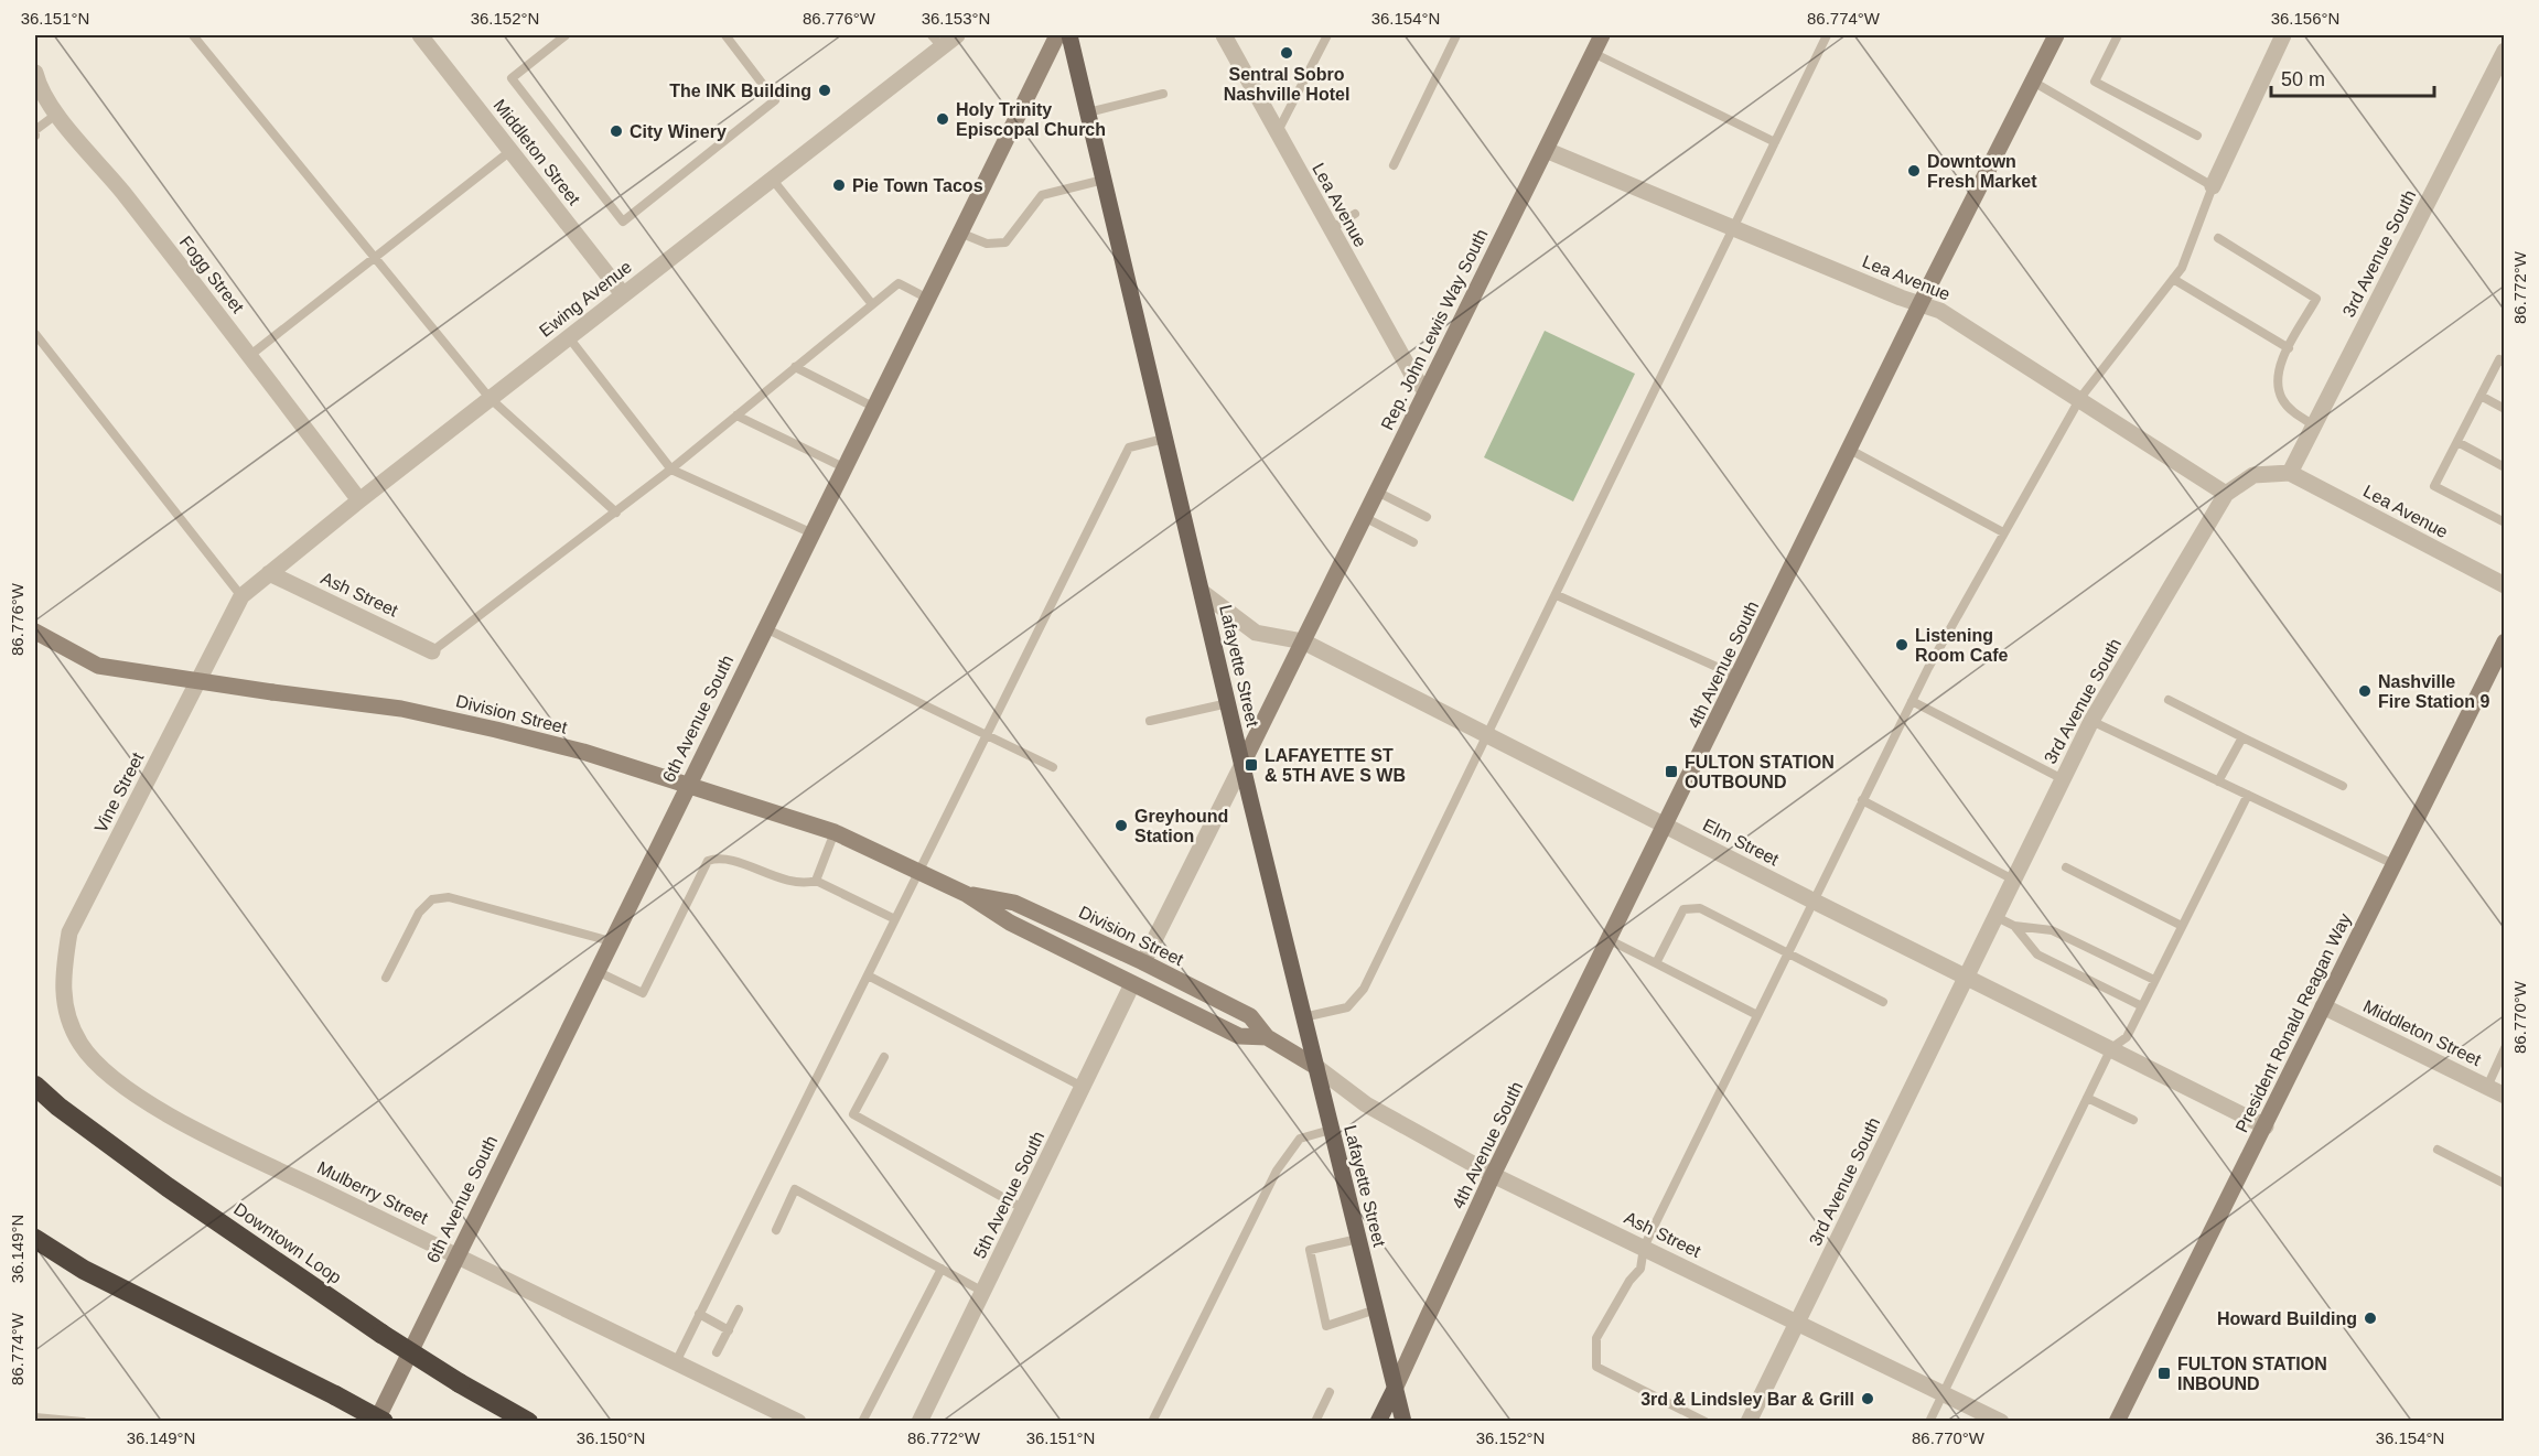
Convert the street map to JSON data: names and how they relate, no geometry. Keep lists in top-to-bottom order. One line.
{"streets":{"highway":["Downtown Loop"],"main road":["4th Avenue South","Lafayette Street"],"street":["Middleton Street","Lea Avenue","3rd Avenue South","Fogg Street","Ewing Avenue","Rep. John Lewis Way South","Ash Street","Division Street","6th Avenue South","Vine Street","Elm Street","President Ronald Reagan Way","Mulberry Street","5th Avenue South"]},"crossings":[["Middleton Street","Ewing Avenue"],["Middleton Street","President Ronald Reagan Way"],["Lea Avenue","3rd Avenue South"],["Lea Avenue","Rep. John Lewis Way South"],["Lea Avenue","4th Avenue South"],["3rd Avenue South","Ash Street"],["3rd Avenue South","Elm Street"],["Fogg Street","Ewing Avenue"],["Ewing Avenue","Ash Street"],["Ewing Avenue","Vine Street"],["Rep. John Lewis Way South","Elm Street"],["Ash Street","4th Avenue South"],["Ash Street","Lafayette Street"],["Ash Street","Division Street"],["4th Avenue South","Lafayette Street"],["4th Avenue South","Elm Street"],["Lafayette Street","Division Street"],["Lafayette Street","Elm Street"],["Division Street","6th Avenue South"],["Division Street","5th Avenue South"],["6th Avenue South","Mulberry Street"],["Vine Street","Mulberry Street"],["Elm Street","President Ronald Reagan Way"]],"places":{"other":["Sentral Sobro Nashville Hotel","The INK Building","Holy Trinity Episcopal Church","City Winery","Downtown Fresh Market","Pie Town Tacos","Listening Room Cafe","Nashville Fire Station 9","Greyhound Station","Howard Building","3rd & Lindsley Bar & Grill"],"transit":["LAFAYETTE ST & 5TH AVE S WB","FULTON STATION OUTBOUND","FULTON STATION INBOUND"]},"scale_bar":"50 m","coordinates":["36.151°N","36.152°N","86.776°W","36.153°N","36.154°N","86.774°W","36.156°N","86.772°W","86.770°W","36.149°N","36.150°N"]}
